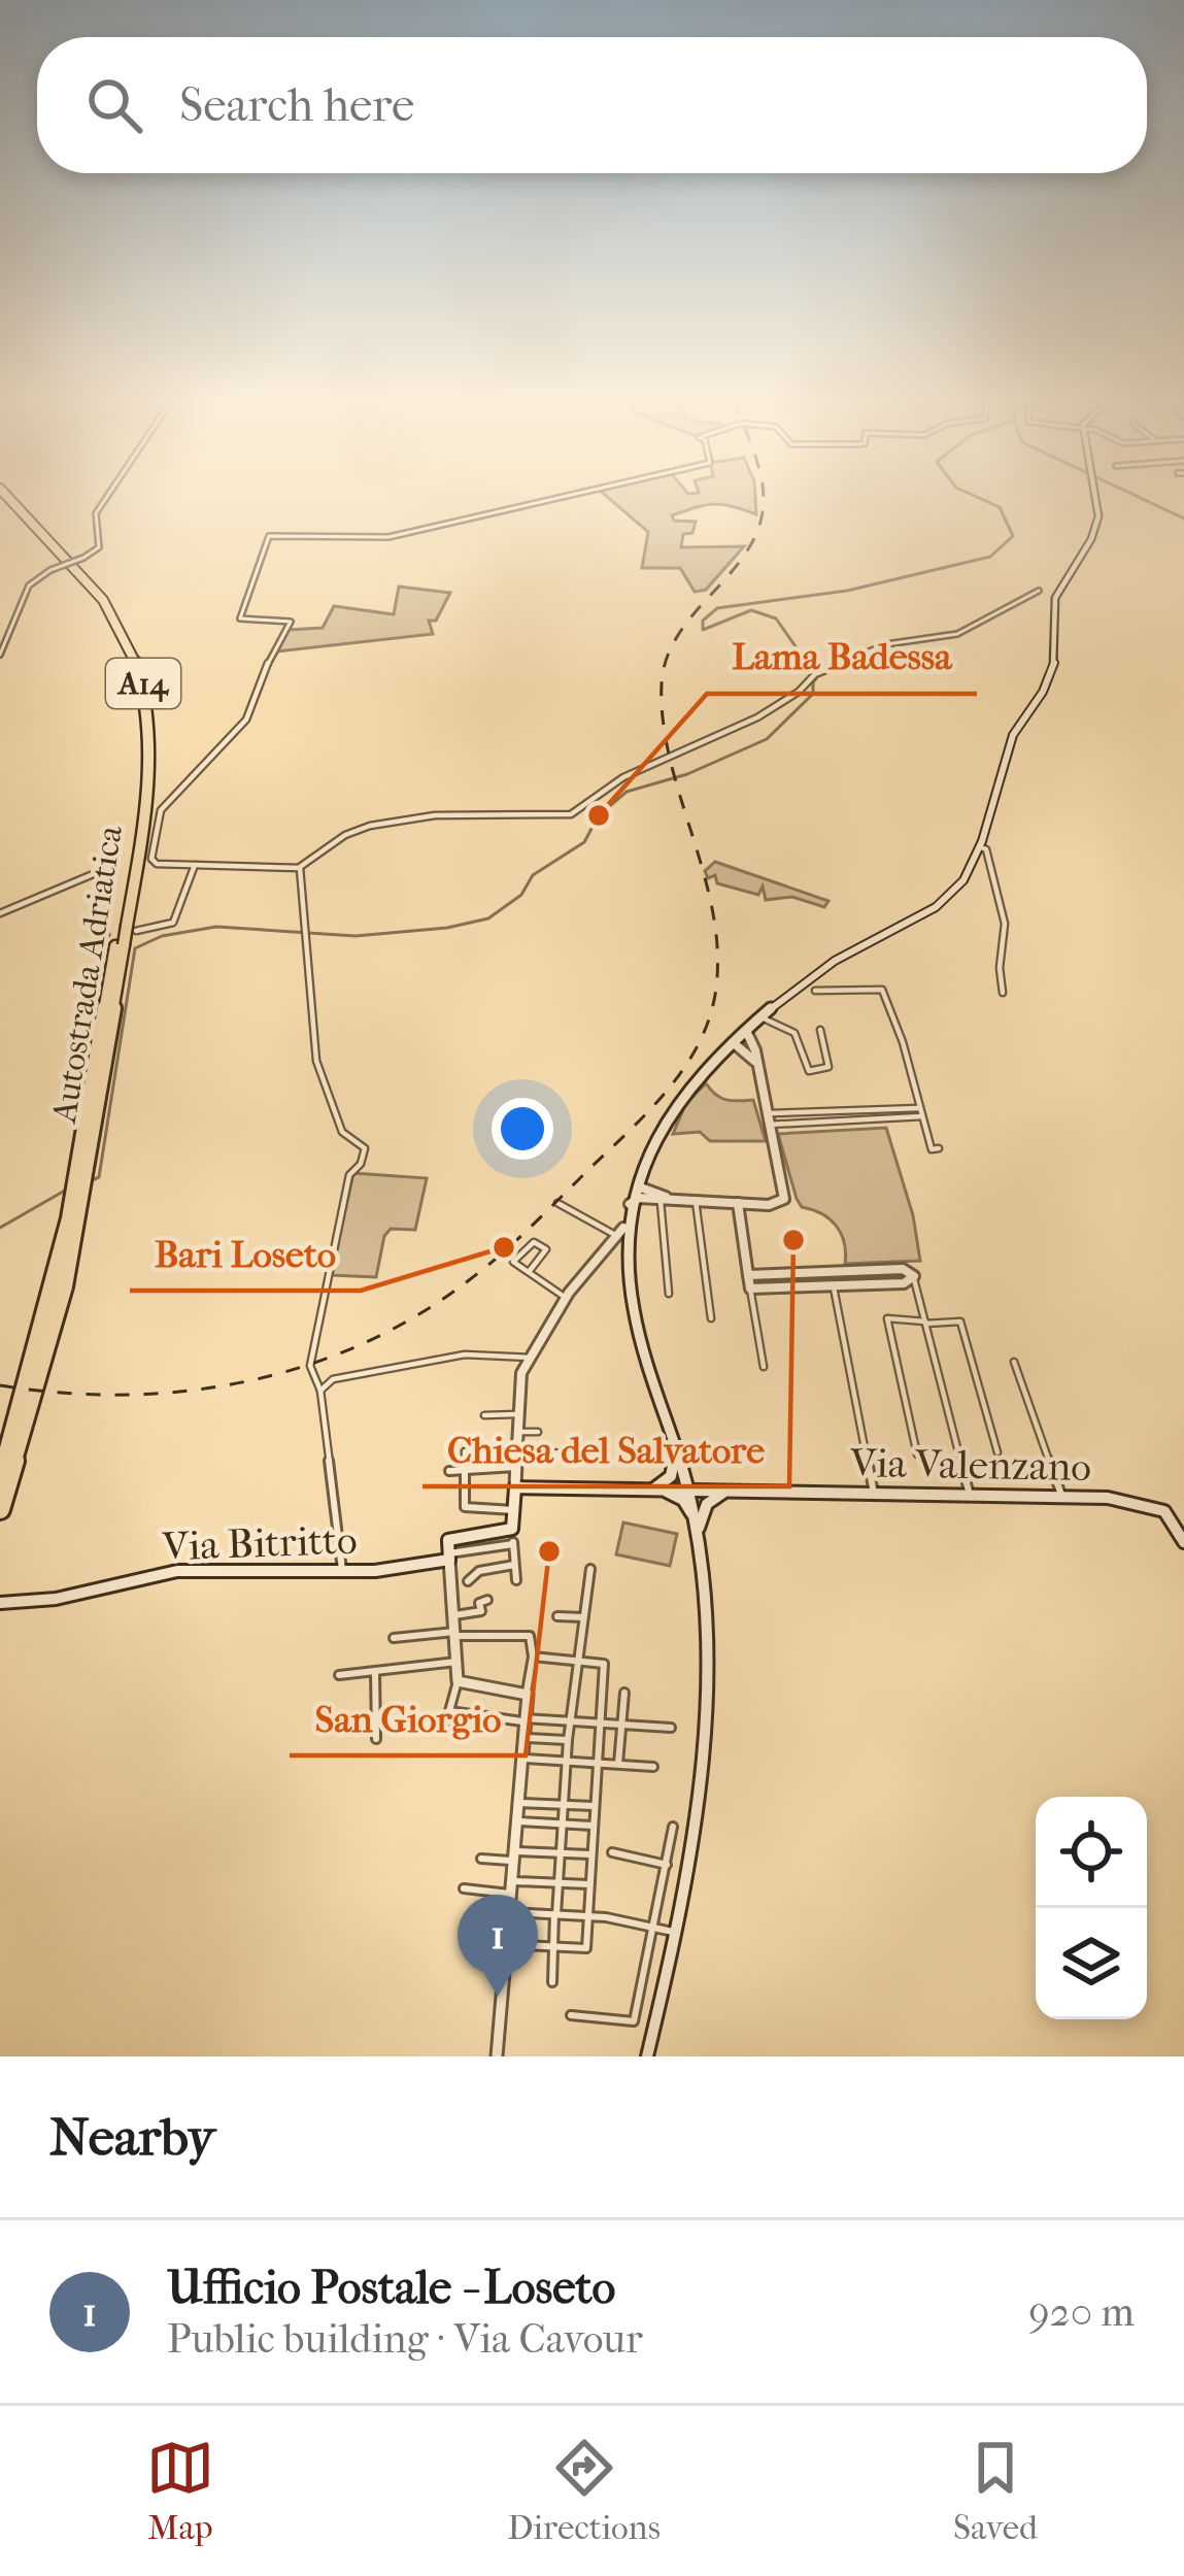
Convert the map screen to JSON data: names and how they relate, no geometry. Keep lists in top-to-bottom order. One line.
{"streets":{"highway":["A14","Autostrada Adriatica"],"main road":["Via Valenzano","Via Bitritto"]},"places":["Lama Badessa","Chiesa del Salvatore","Bari Loseto","San Giorgio"],"page":{"search":"Search here","pins":"1","heading":"Nearby","list":[{"mark":"1","name":"Ufficio Postale - Loseto","note":"Public building · Via Cavour","value":"920 m"}],"nav":["Map","Directions","Saved"]}}
